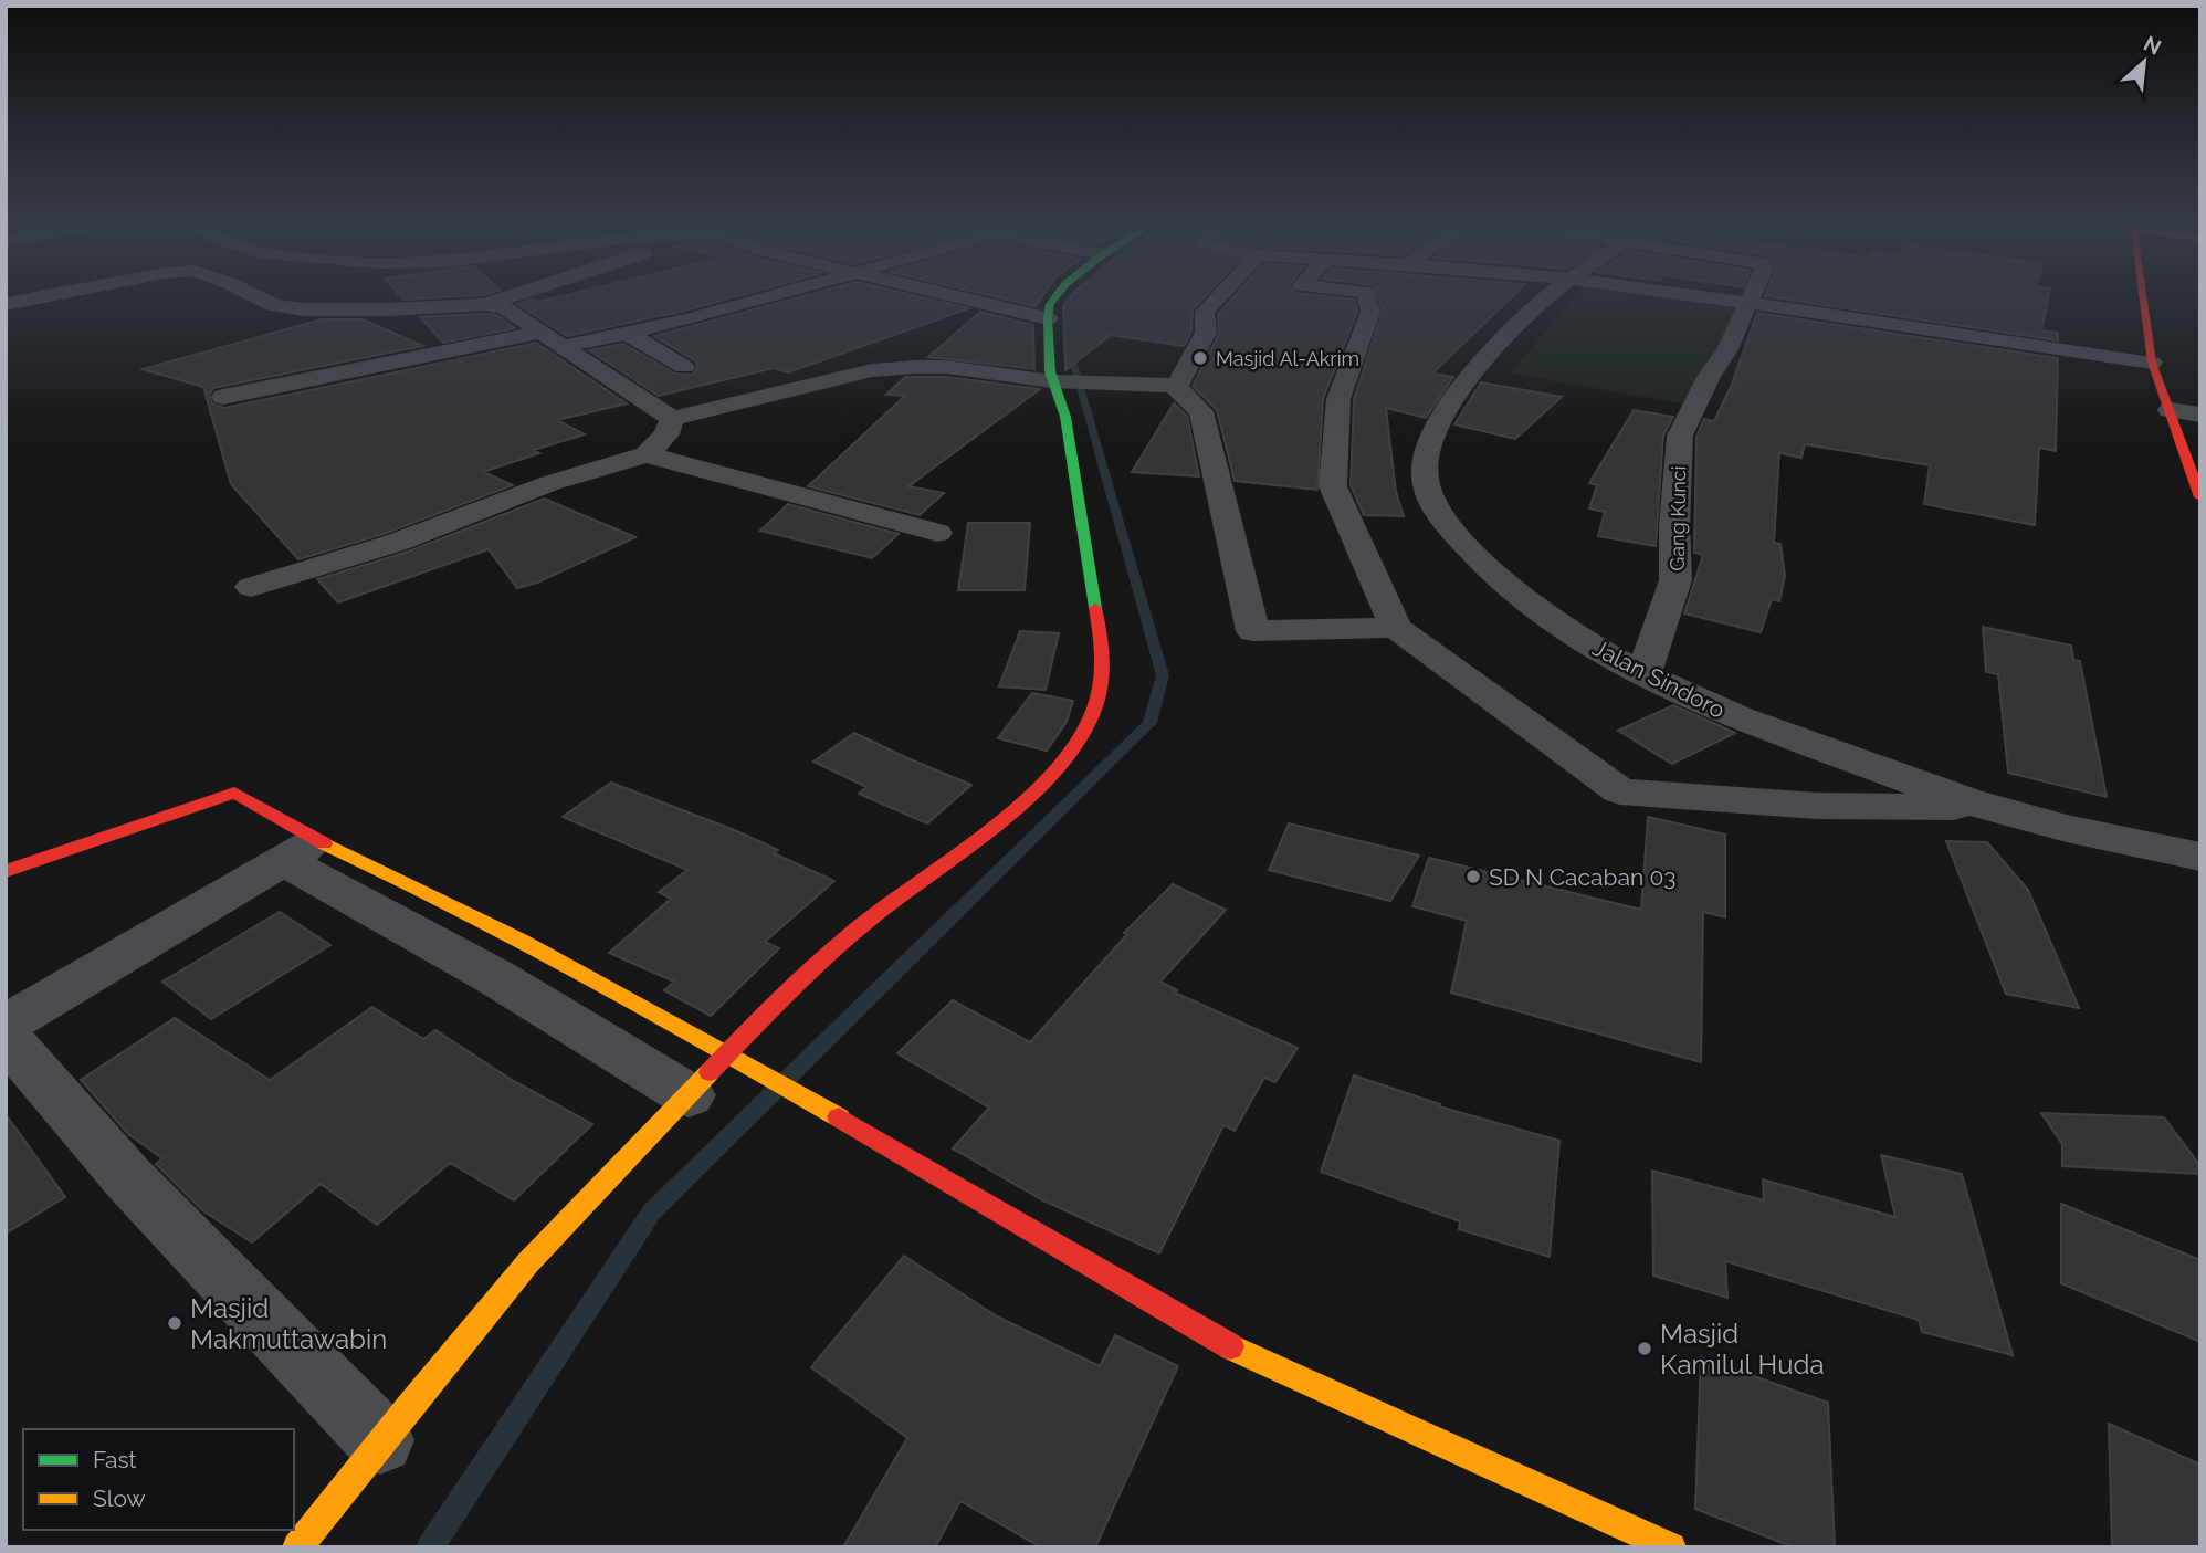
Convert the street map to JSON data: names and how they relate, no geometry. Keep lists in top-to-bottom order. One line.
{"streets":{"street":["Gang Kunci","Jalan Sindoro"]},"crossings":[["Gang Kunci","Jalan Sindoro"]],"places":["Masjid Al-Akrim","SD N Cacaban 03","Masjid Makmuttawabin","Masjid Kamilul Huda"],"legend":["Fast","Slow"],"north":"top right"}
